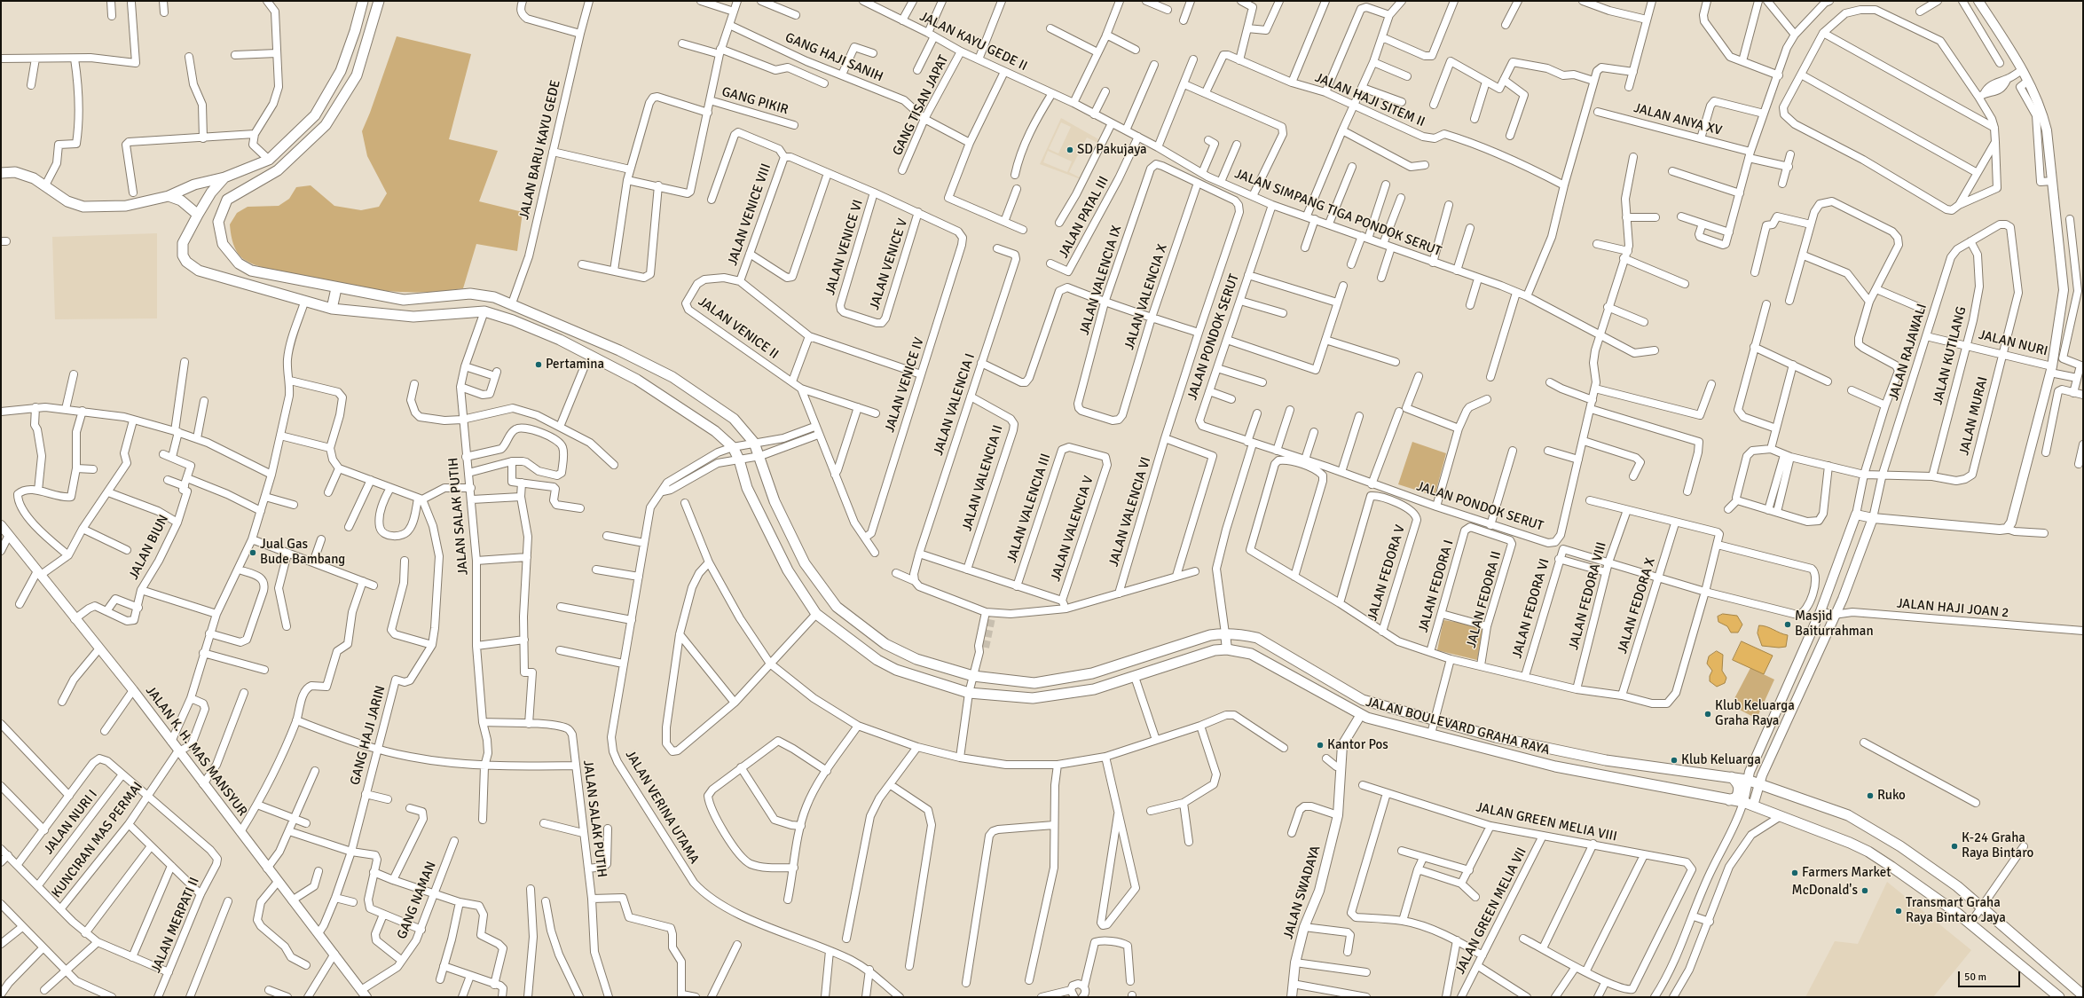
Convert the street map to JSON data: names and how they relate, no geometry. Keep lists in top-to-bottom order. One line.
{"streets":{"main road":["JALAN BOULEVARD GRAHA RAYA"],"street":["JALAN KAYU GEDE II","GANG HAJI SANIH","JALAN HAJI SITEM II","GANG PIKIR","GANG TISAN JAPAT","JALAN ANYA XV","JALAN BARU KAYU GEDE","JALAN SIMPANG TIGA PONDOK SERUT","JALAN VENICE VIII","JALAN PATAL III","JALAN VENICE VI","JALAN VENICE V","JALAN VALENCIA IX","JALAN VALENCIA X","JALAN VENICE II","JALAN PONDOK SERUT","JALAN NURI","JALAN RAJAWALI","JALAN KUTILANG","JALAN VENICE IV","JALAN VALENCIA I","JALAN MURAI","JALAN VALENCIA II","JALAN VALENCIA III","JALAN VALENCIA VI","JALAN SALAK PUTIH","JALAN VALENCIA V","JALAN BIUN","JALAN FEDORA V","JALAN FEDORA I","JALAN FEDORA VIII","JALAN FEDORA II","JALAN FEDORA X","JALAN FEDORA VI","JALAN HAJI JOAN 2","GANG HAJI JARIN","JALAN K. H. MAS MANSYUR","JALAN VERINA UTAMA","JALAN NURI I","JALAN GREEN MELIA VIII","KUNCIRAN MAS PERMAI","JALAN SWADAYA","GANG NAMAN","JALAN GREEN MELIA VII","JALAN MERPATI II"]},"crossings":[["JALAN KAYU GEDE II","GANG TISAN JAPAT"],["JALAN KAYU GEDE II","JALAN SIMPANG TIGA PONDOK SERUT"],["GANG HAJI SANIH","GANG TISAN JAPAT"],["JALAN BARU KAYU GEDE","JALAN BOULEVARD GRAHA RAYA"],["JALAN SIMPANG TIGA PONDOK SERUT","JALAN PATAL III"],["JALAN SIMPANG TIGA PONDOK SERUT","JALAN PONDOK SERUT"],["JALAN VENICE VIII","JALAN VENICE II"],["JALAN VENICE VI","JALAN VENICE V"],["JALAN VENICE V","JALAN VENICE IV"],["JALAN VALENCIA IX","JALAN VALENCIA X"],["JALAN VALENCIA IX","JALAN VALENCIA VI"],["JALAN VALENCIA X","JALAN VALENCIA VI"],["JALAN VENICE II","JALAN VENICE IV"],["JALAN VENICE II","JALAN VERINA UTAMA"],["JALAN NURI","JALAN RAJAWALI"],["JALAN NURI","JALAN KUTILANG"],["JALAN NURI","JALAN MURAI"],["JALAN RAJAWALI","JALAN KUTILANG"],["JALAN RAJAWALI","JALAN MURAI"],["JALAN KUTILANG","JALAN MURAI"],["JALAN VALENCIA I","JALAN VALENCIA II"],["JALAN VALENCIA III","JALAN VALENCIA V"],["JALAN SALAK PUTIH","JALAN BOULEVARD GRAHA RAYA"],["JALAN BIUN","JALAN K. H. MAS MANSYUR"],["JALAN FEDORA I","JALAN FEDORA II"],["JALAN FEDORA VIII","JALAN FEDORA VI"],["JALAN BOULEVARD GRAHA RAYA","JALAN VERINA UTAMA"],["JALAN BOULEVARD GRAHA RAYA","JALAN SWADAYA"],["GANG HAJI JARIN","JALAN K. H. MAS MANSYUR"],["JALAN K. H. MAS MANSYUR","KUNCIRAN MAS PERMAI"],["JALAN K. H. MAS MANSYUR","GANG NAMAN"],["JALAN GREEN MELIA VIII","JALAN GREEN MELIA VII"],["KUNCIRAN MAS PERMAI","JALAN MERPATI II"]],"places":["SD Pakujaya","Pertamina","Jual Gas Bude Bambang","Masjid Baiturrahman","Klub Keluarga Graha Raya","Kantor Pos","Klub Keluarga","Ruko","K-24 Graha Raya Bintaro","Farmers Market","McDonald's","Transmart Graha Raya Bintaro Jaya"],"scale_bar":"50 m"}
